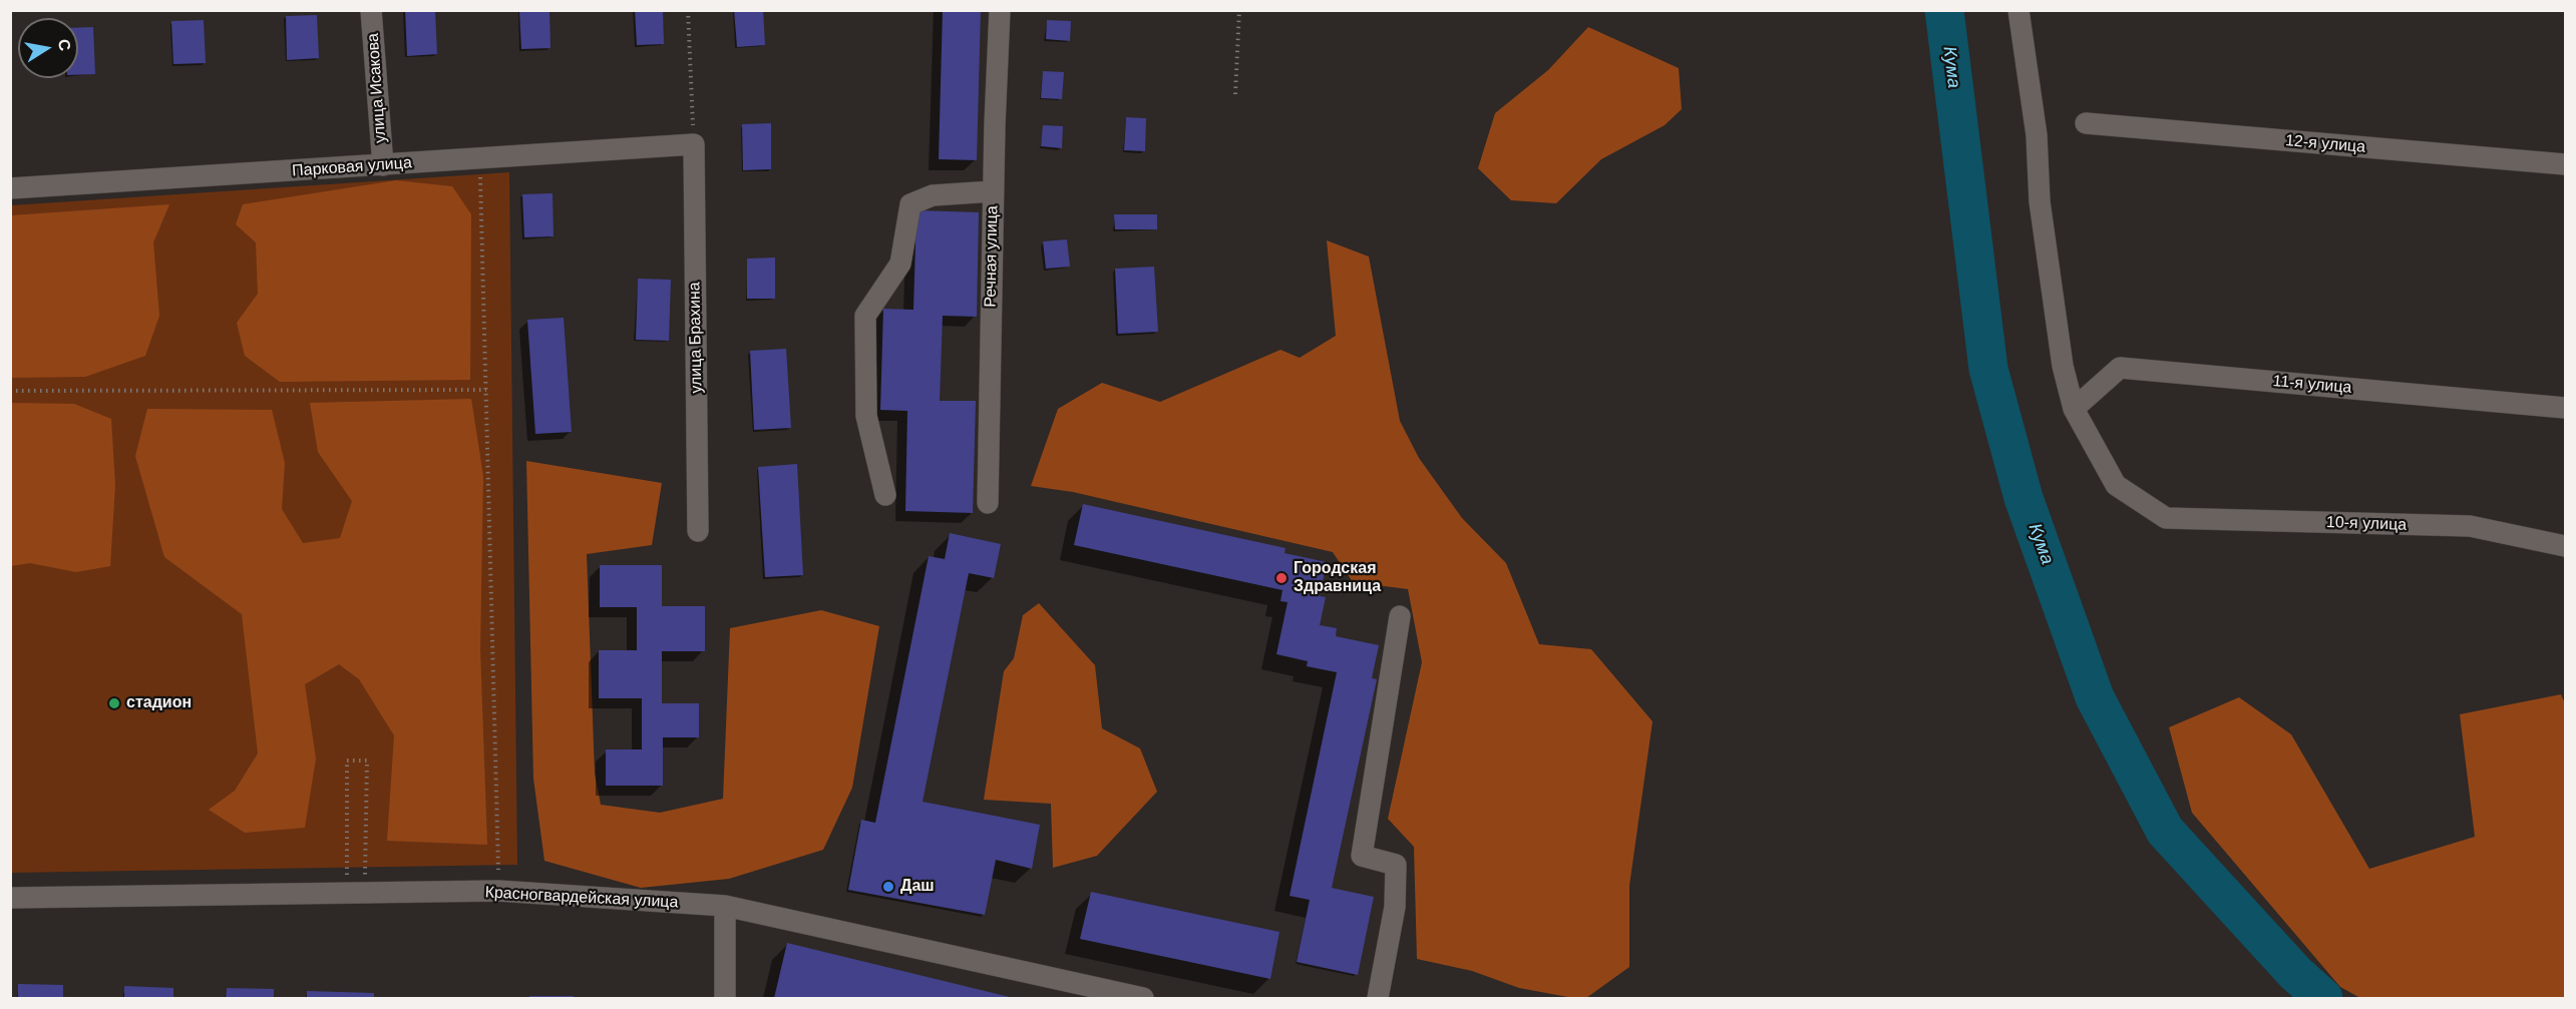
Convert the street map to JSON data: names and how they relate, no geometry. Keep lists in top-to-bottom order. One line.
{"streets":{"street":["улица Исакова","12-я улица","Парковая улица","Речная улица","улица Брахина","11-я улица","10-я улица","Красногвардейская улица"]},"crossings":[["улица Исакова","Парковая улица"],["Парковая улица","улица Брахина"],["11-я улица","10-я улица"]],"water":["Кума"],"places":["Городская Здравница","стадион","Даш"],"north":"right"}
